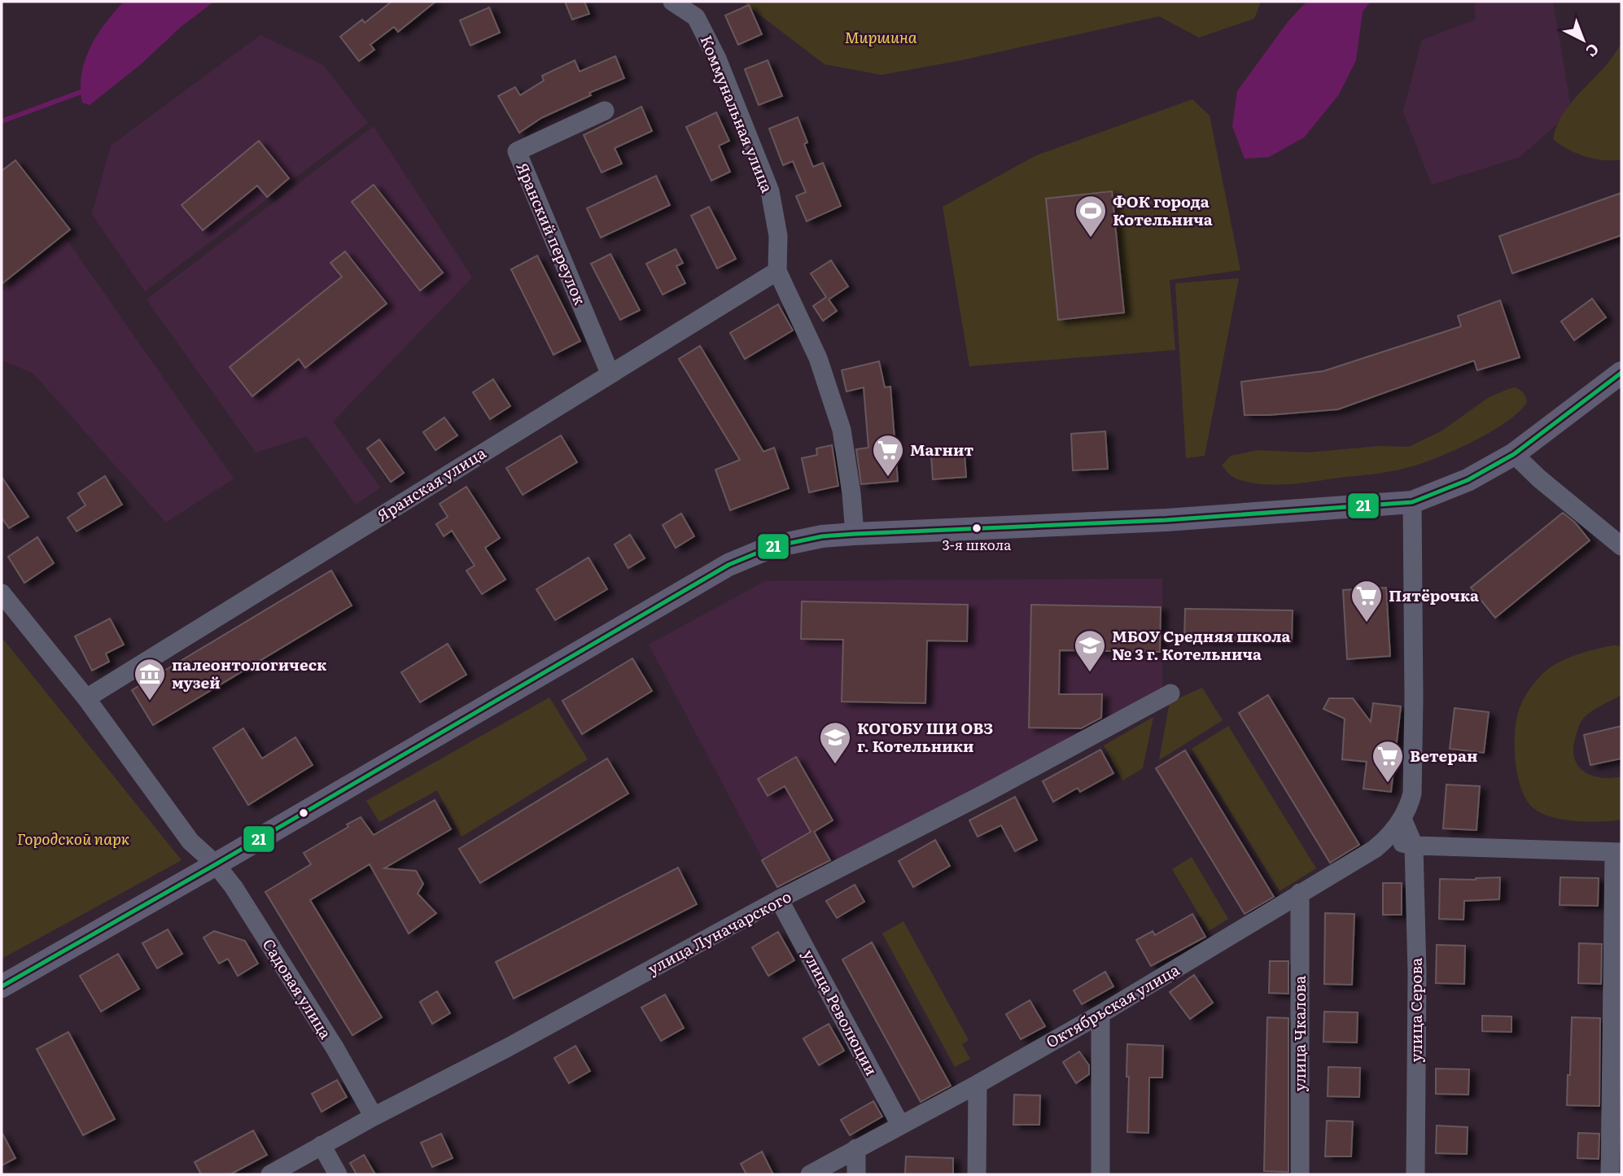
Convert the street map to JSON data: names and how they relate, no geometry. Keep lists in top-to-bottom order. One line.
{"streets":{"street":["Коммунальная улица","Яранский переулок","Яранская улица","улица Луначарского","Садовая улица","Октябрьская улица","улица Серова","улица Революции","улица Чкалова"]},"crossings":[["Коммунальная улица","Яранская улица"],["Яранский переулок","Яранская улица"],["Яранская улица","Садовая улица"],["улица Луначарского","Садовая улица"],["улица Луначарского","улица Революции"],["Октябрьская улица","улица Революции"],["Октябрьская улица","улица Чкалова"]],"parks":["Миршина","Городской парк"],"places":{"sports":["ФОК города Котельнича"],"supermarket":["Магнит","Пятёрочка","Ветеран"],"other":["3-я школа"],"school or university":["МБОУ Средняя школа № 3 г. Котельнича","КОГОБУ ШИ ОВЗ г. Котельники"],"museum":["палеонтологическ музей"]},"lines":["transit line 21"],"north":"bottom right"}
